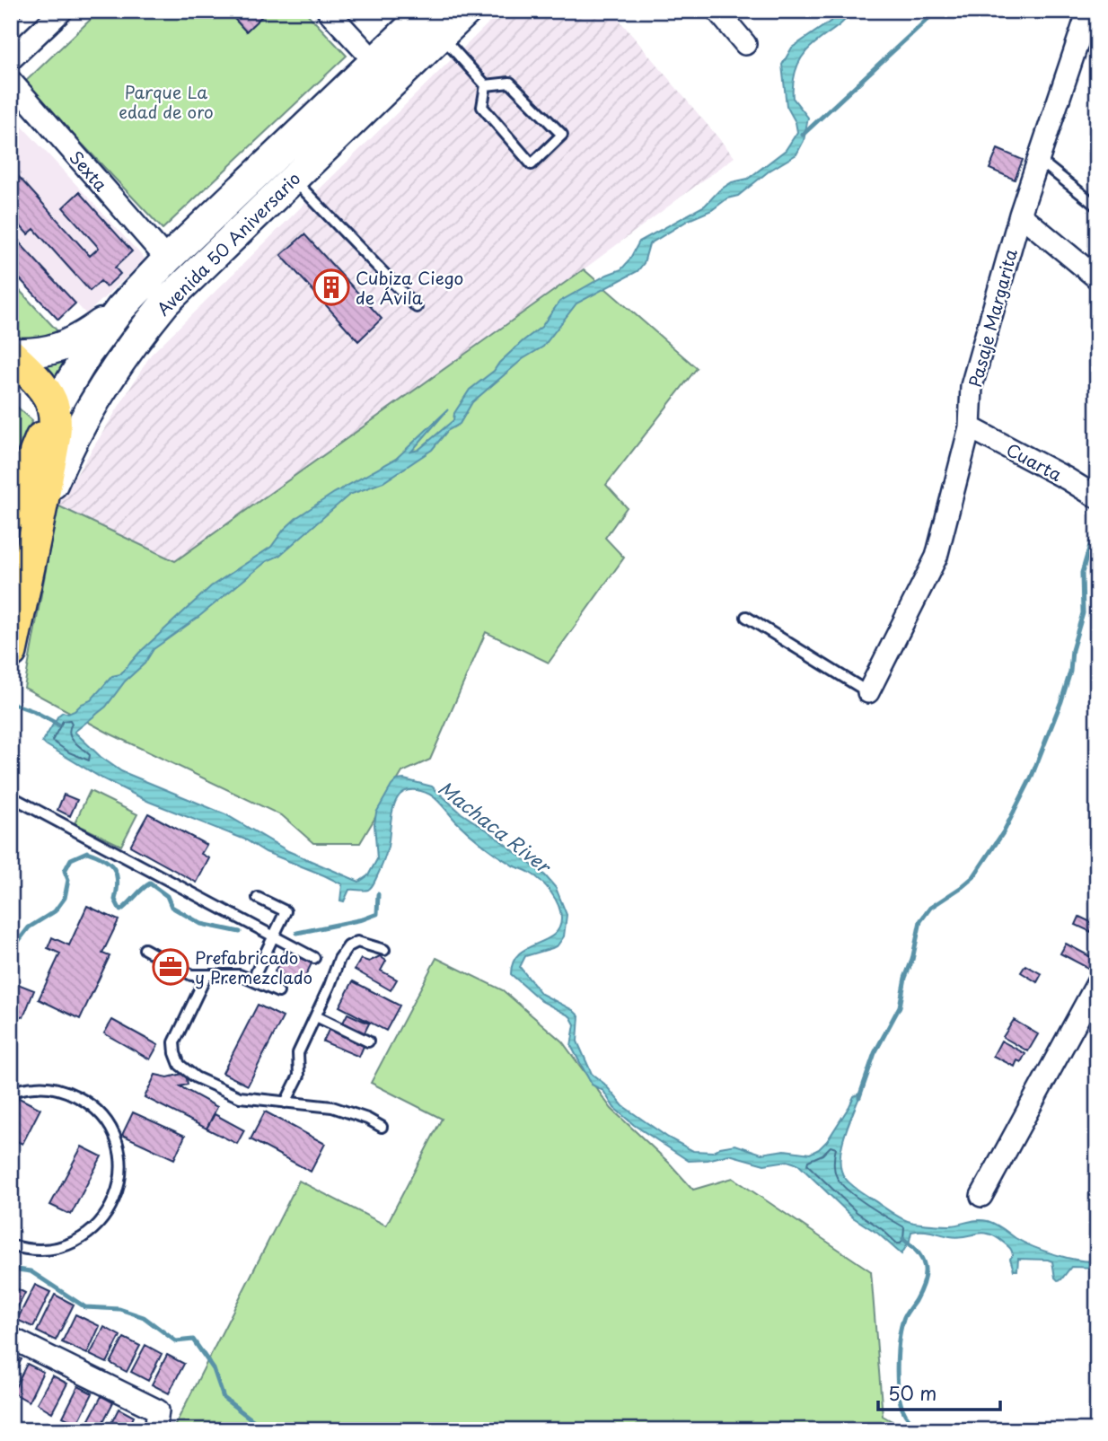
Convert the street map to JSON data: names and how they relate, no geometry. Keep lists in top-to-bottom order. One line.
{"streets":{"main road":["Avenida 50 Aniversario"],"street":["Sexta","Pasaje Margarita","Cuarta"]},"crossings":[["Sexta","Avenida 50 Aniversario"],["Pasaje Margarita","Cuarta"]],"water":["Machaca River"],"parks":["Parque La edad de oro"],"places":{"building":["Cubiza Ciego de Ávila"],"office":["Prefabricado y Premezclado"]},"scale_bar":"50 m"}
